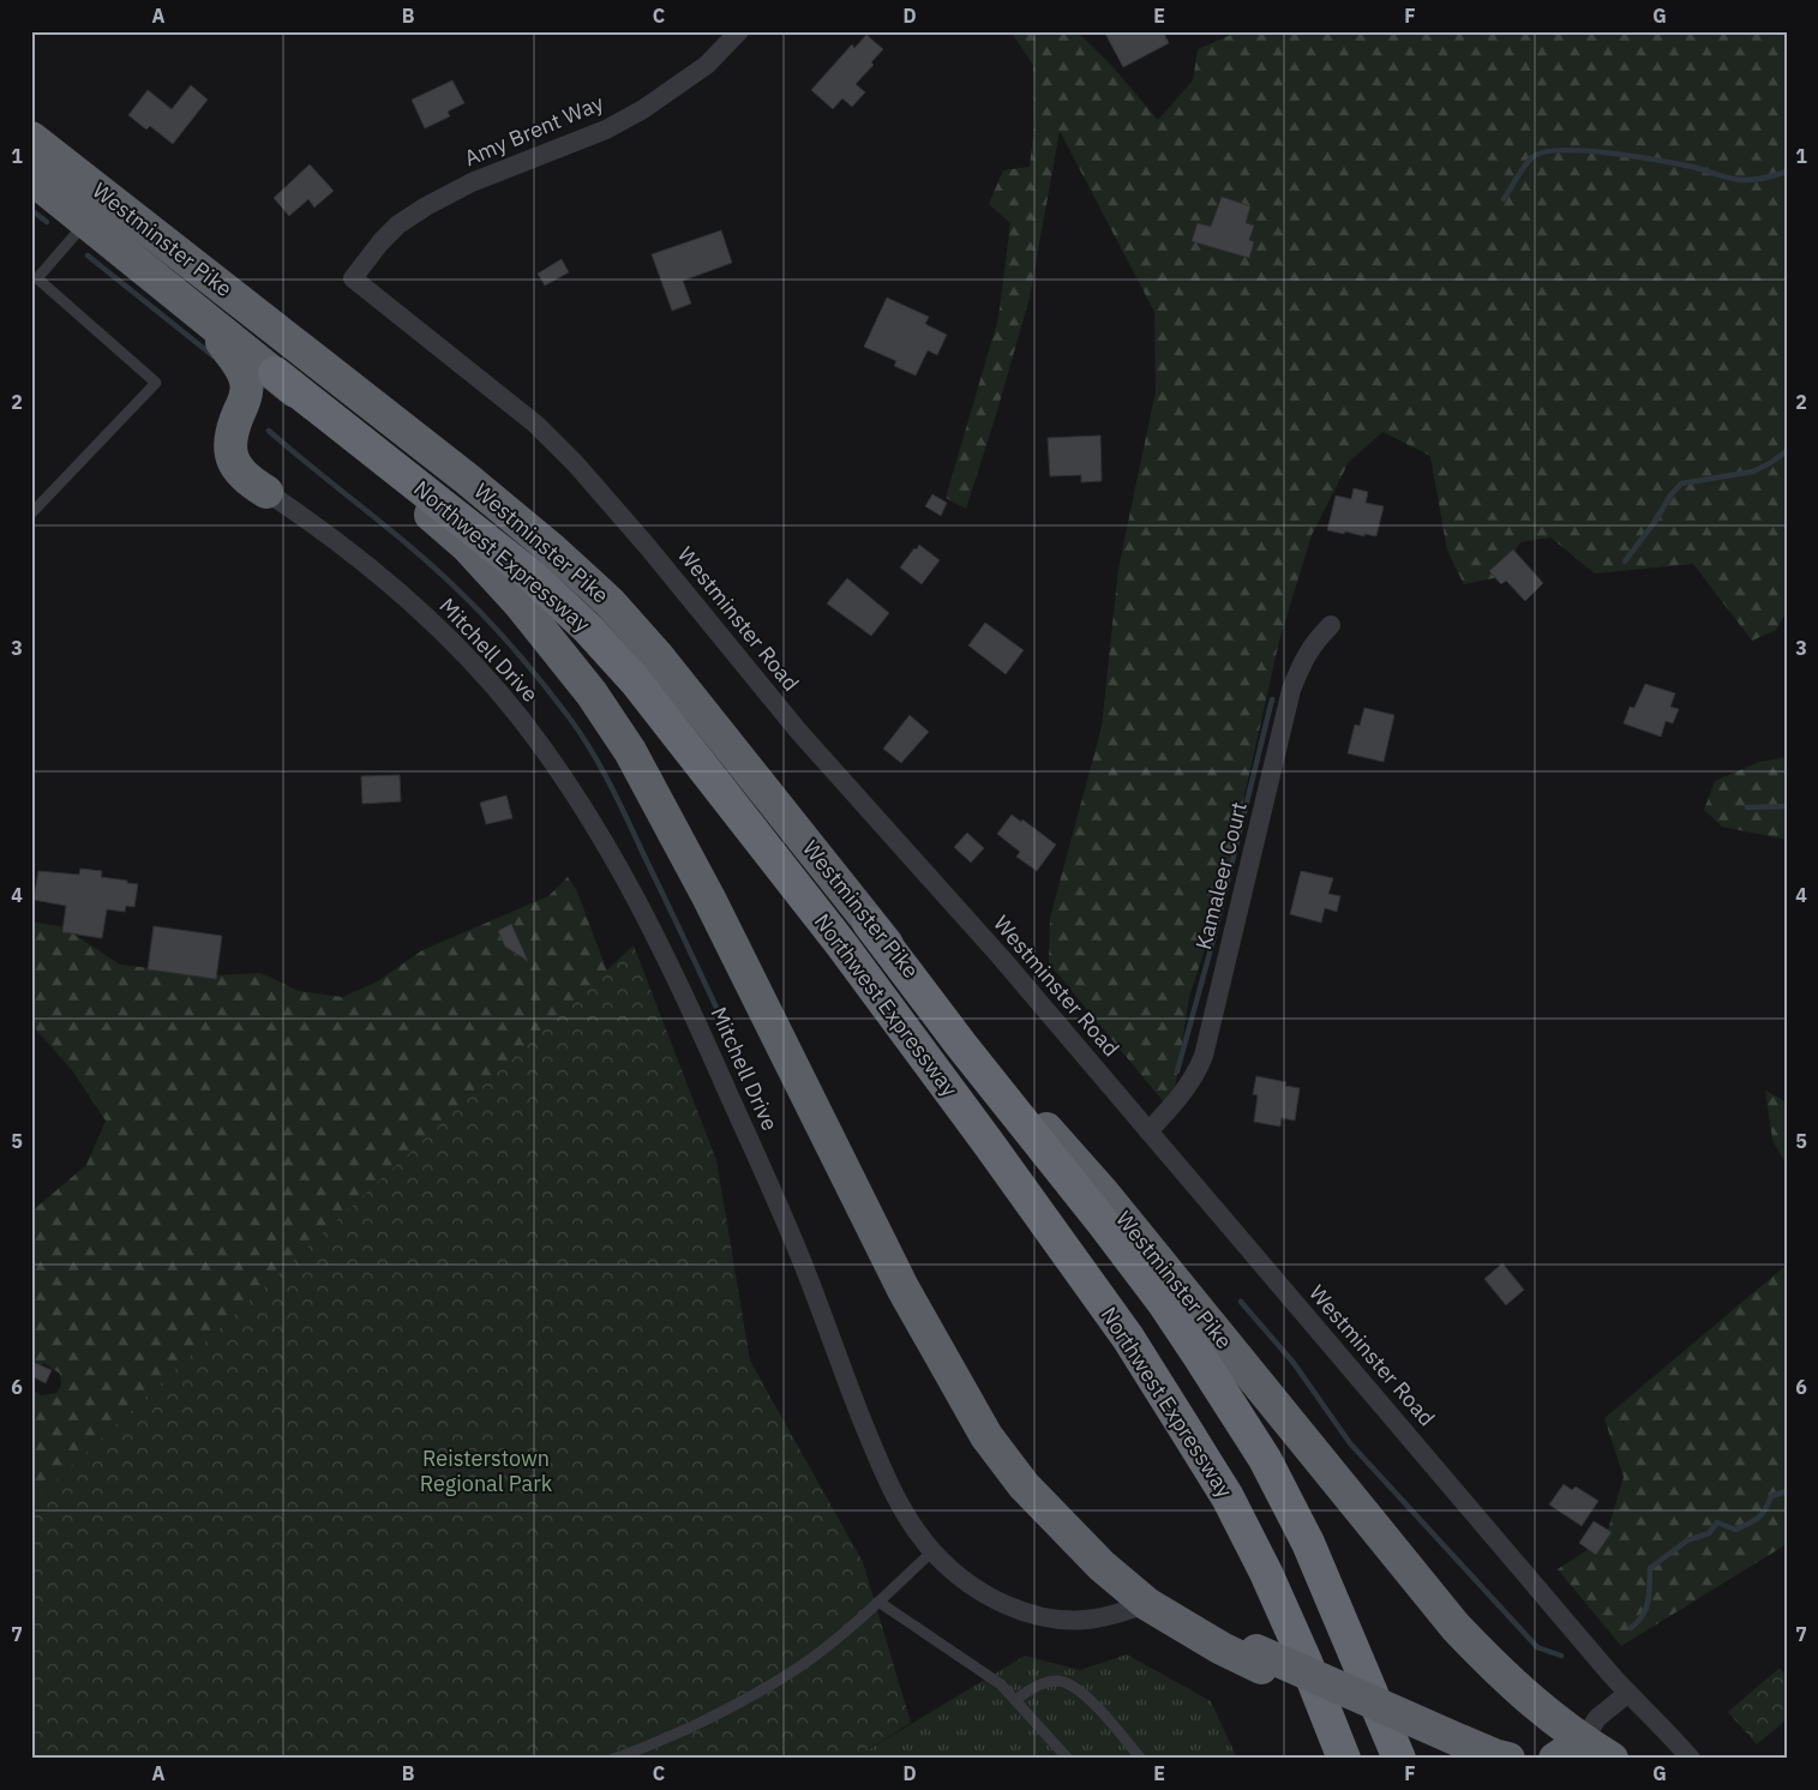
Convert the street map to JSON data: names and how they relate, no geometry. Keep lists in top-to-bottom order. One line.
{"streets":{"highway":["Westminster Pike","Northwest Expressway"],"street":["Amy Brent Way","Westminster Road","Mitchell Drive","Kamaleer Court"]},"crossings":[["Amy Brent Way","Westminster Road"],["Westminster Pike","Northwest Expressway"],["Westminster Pike","Mitchell Drive"],["Westminster Road","Kamaleer Court"]],"parks":["Reisterstown Regional Park"],"grid":{"columns":["A","B","C","D","E","F","G"],"rows":["1","2","3","4","5","6","7"]}}
